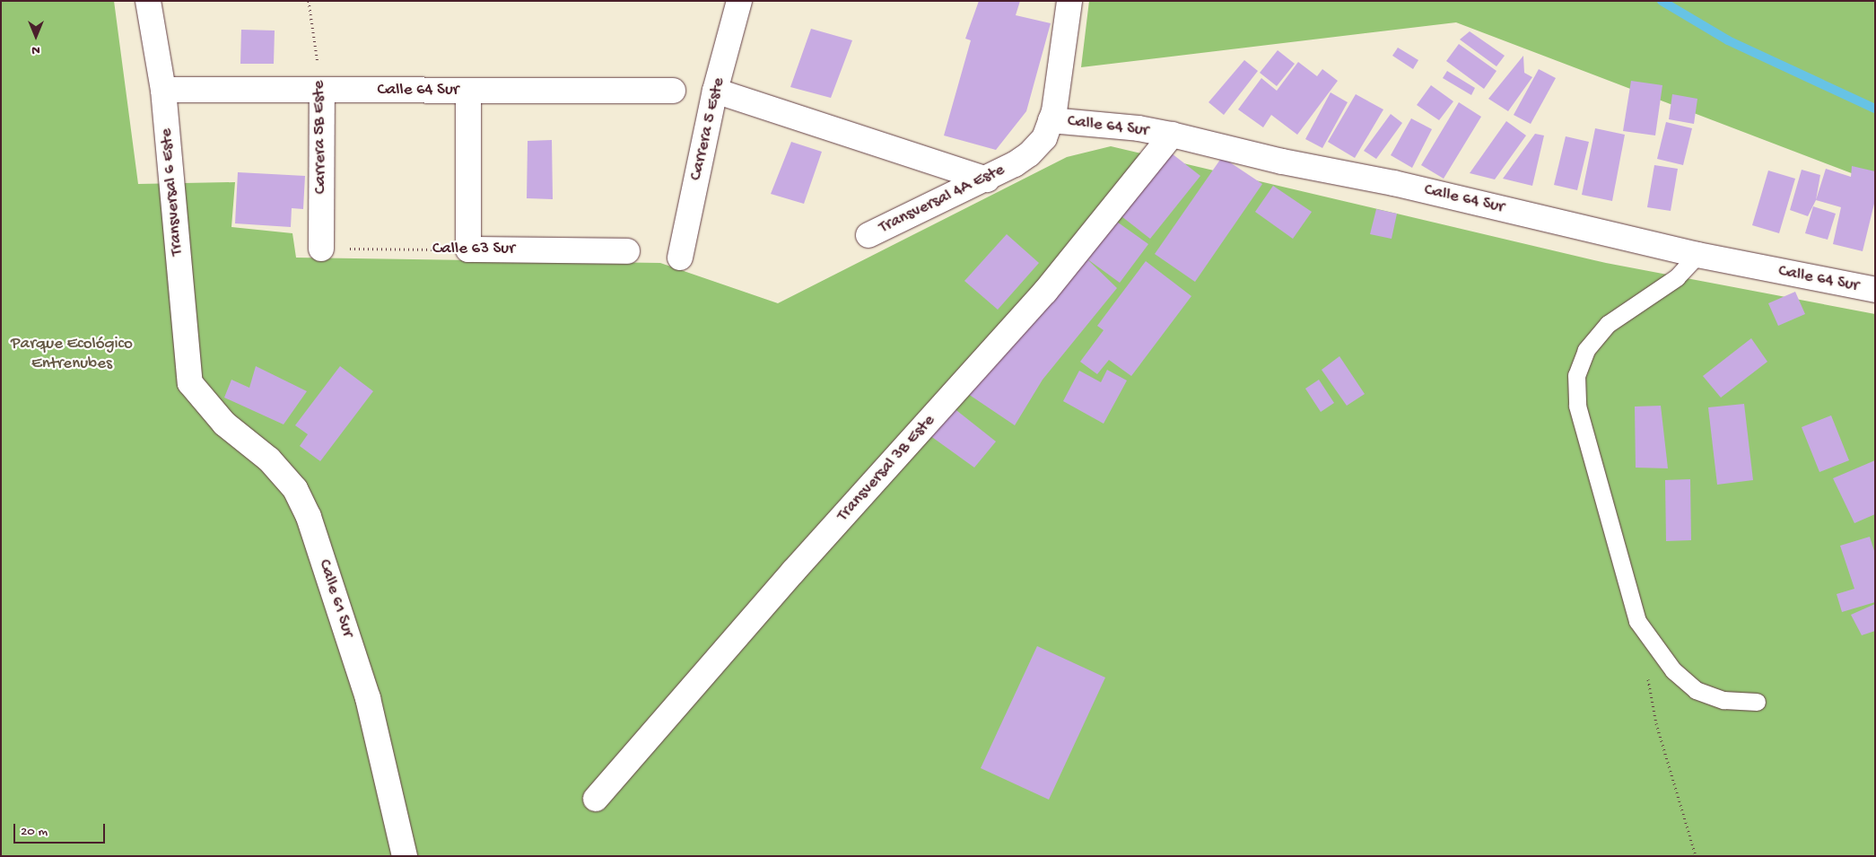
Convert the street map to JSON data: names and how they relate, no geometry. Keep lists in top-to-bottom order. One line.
{"streets":{"street":["Calle 64 Sur","Carrera 5 Este","Carrera 5B Este","Transversal 6 Este","Transversal 4A Este","Calle 63 Sur","Transversal 3B Este","Calle 61 Sur"]},"crossings":[["Calle 64 Sur","Carrera 5B Este"],["Calle 64 Sur","Transversal 6 Este"],["Calle 64 Sur","Transversal 4A Este"],["Calle 64 Sur","Transversal 3B Este"],["Carrera 5B Este","Calle 63 Sur"],["Transversal 6 Este","Calle 61 Sur"]],"parks":["Parque Ecológico Entrenubes"],"scale_bar":"20 m","north":"bottom"}
